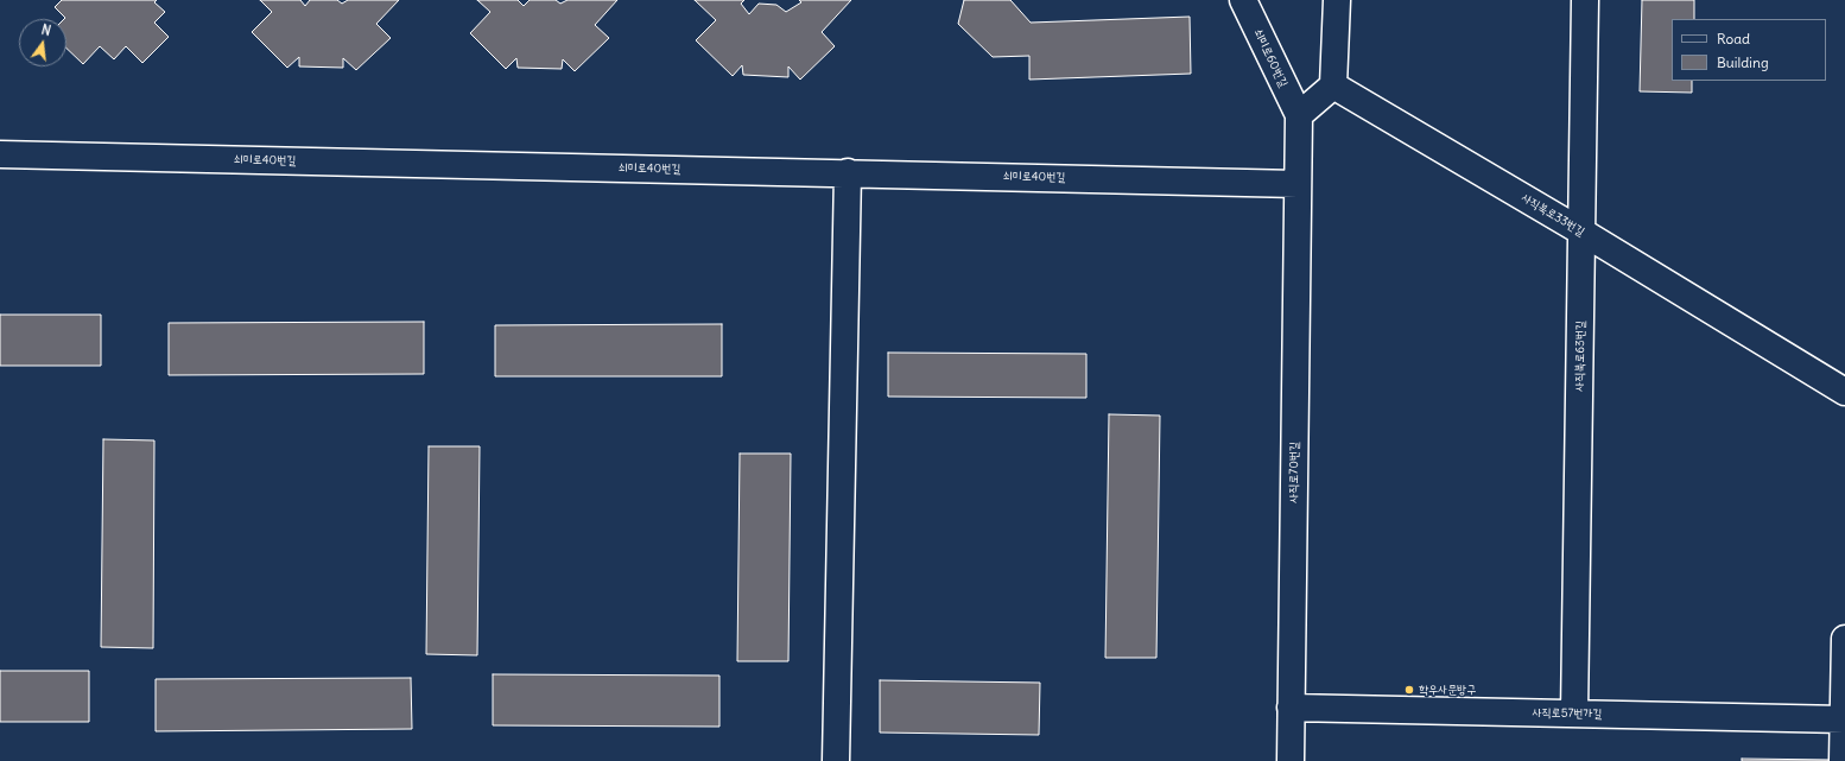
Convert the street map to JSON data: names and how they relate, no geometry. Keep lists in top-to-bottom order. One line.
{"streets":{"street":["쇠미로60번길","쇠미로40번길","사직북로33번길","사직북로63번길","사직로70번길","사직로57번가길"]},"crossings":[["쇠미로60번길","사직로70번길"],["쇠미로40번길","사직로70번길"],["사직북로33번길","사직북로63번길"],["사직북로63번길","사직로57번가길"],["사직로70번길","사직로57번가길"]],"places":["학우사문방구"],"legend":["Road","Building"],"north":"top"}
